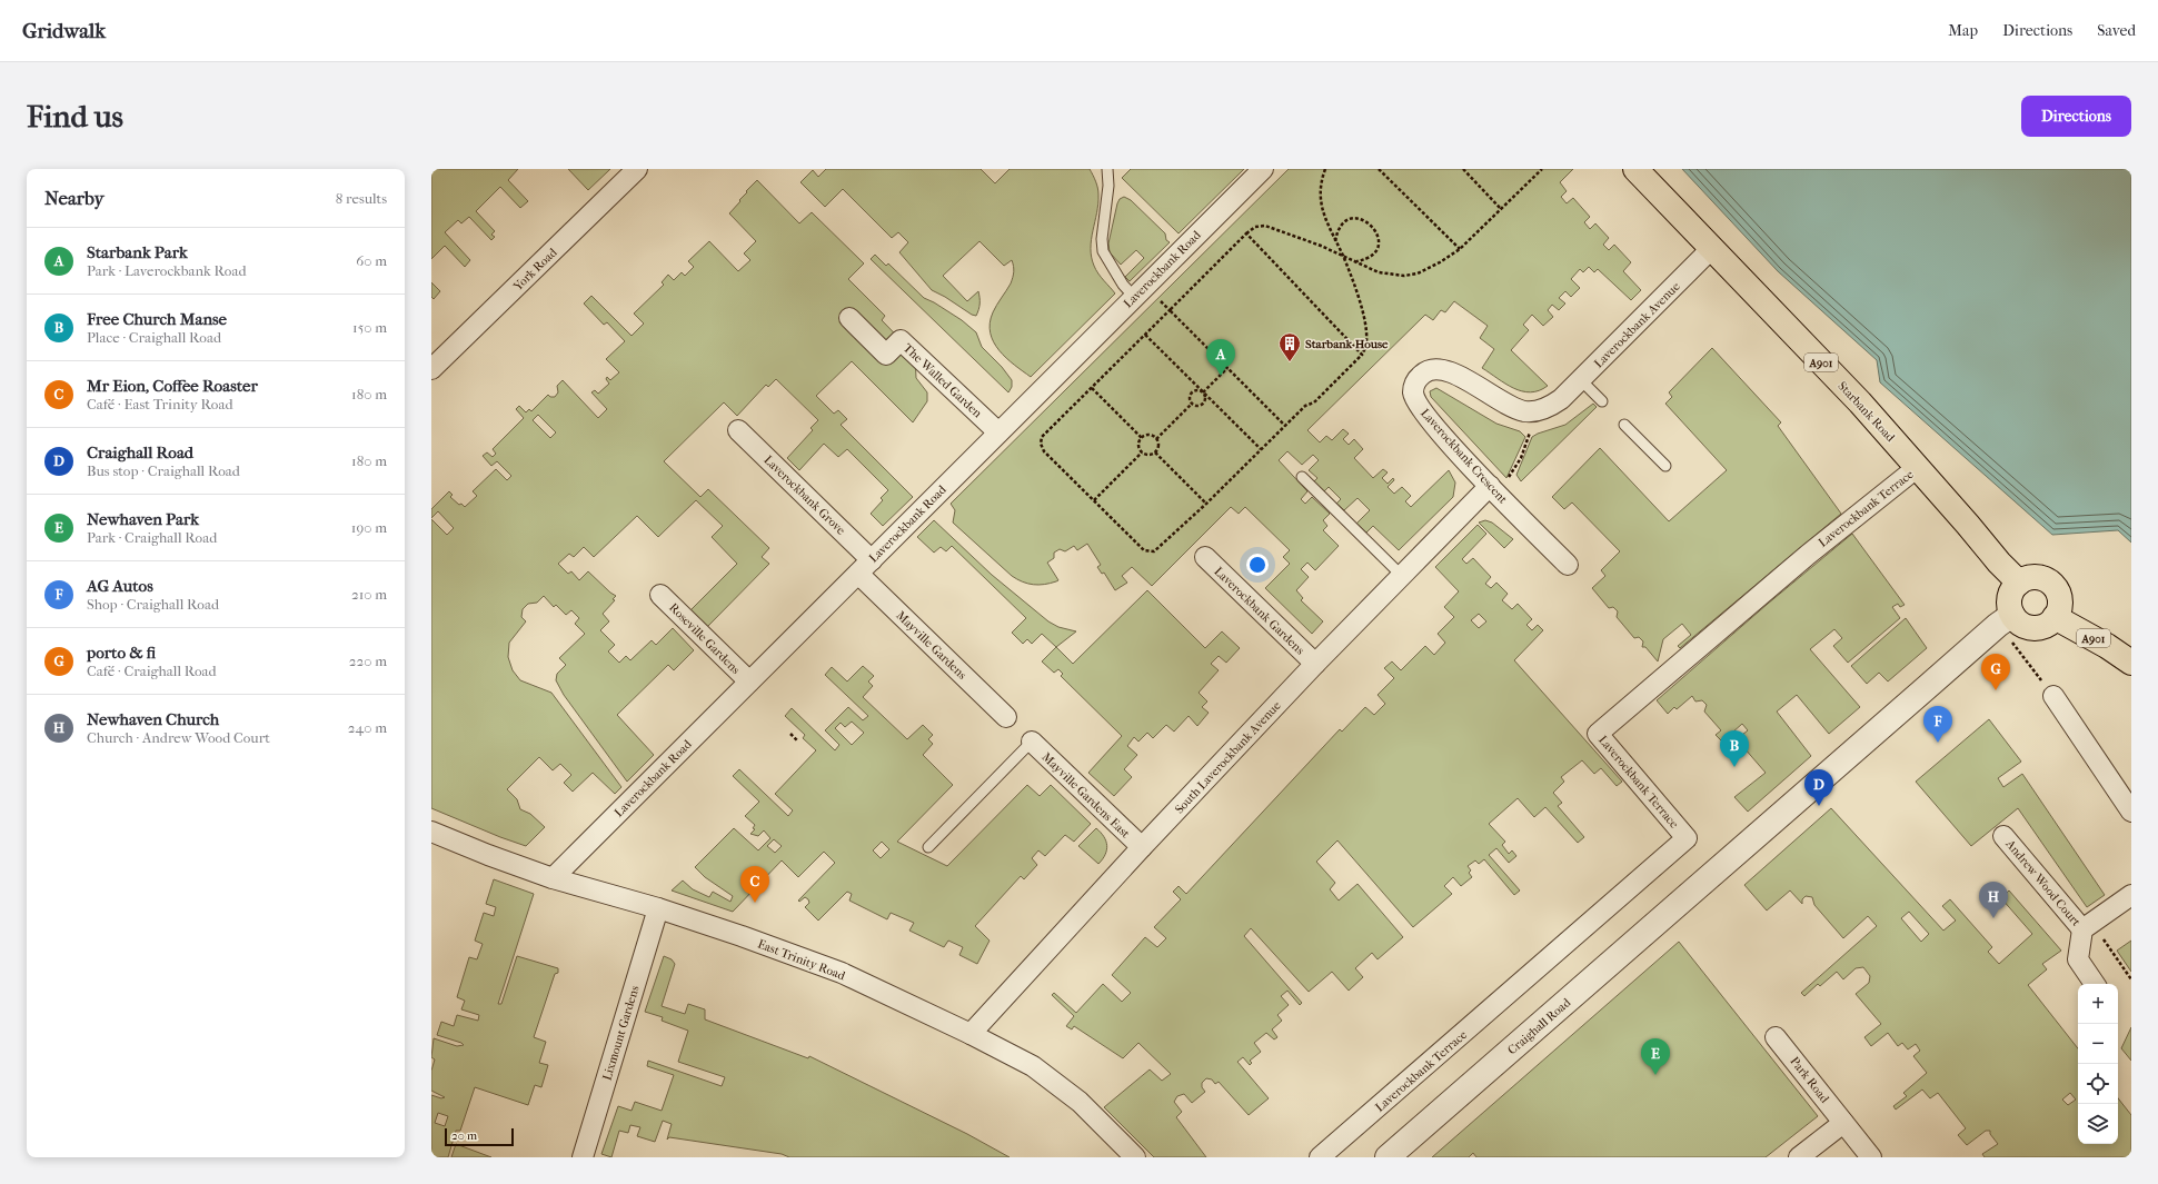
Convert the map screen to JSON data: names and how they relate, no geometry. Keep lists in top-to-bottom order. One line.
{"streets":{"main road":["A901","Starbank Road"],"street":["York Road","Laverockbank Road","Laverockbank Avenue","The Walled Garden","Laverockbank Crescent","Laverockbank Grove","Laverockbank Terrace","Laverockbank Gardens","Roseville Gardens","Mayville Gardens","South Laverockbank Avenue","Mayville Gardens East","Andrew Wood Court","East Trinity Road","Craighall Road","Lixmount Gardens","Park Road"]},"crossings":[["Laverockbank Road","The Walled Garden"],["Laverockbank Road","Laverockbank Grove"],["Laverockbank Road","Roseville Gardens"],["Laverockbank Road","Mayville Gardens"],["Laverockbank Road","East Trinity Road"],["Laverockbank Avenue","Starbank Road"],["Laverockbank Avenue","Laverockbank Crescent"],["A901","Starbank Road"],["A901","Craighall Road"],["Starbank Road","Laverockbank Terrace"],["Starbank Road","Craighall Road"],["Laverockbank Crescent","South Laverockbank Avenue"],["Laverockbank Grove","Mayville Gardens"],["Laverockbank Gardens","South Laverockbank Avenue"],["South Laverockbank Avenue","Mayville Gardens East"],["South Laverockbank Avenue","East Trinity Road"],["East Trinity Road","Lixmount Gardens"]],"places":{"building":["Starbank House"]},"scale_bar":"20 m","page":{"header":"Gridwalk","nav":["Map","Directions","Saved"],"buttons":"Directions","title":"Find us","heading":["Nearby","8 results"],"list":[{"mark":"A","name":"Starbank Park","note":"Park · Laverockbank Road","value":"60 m"},{"mark":"B","name":"Free Church Manse","note":"Place · Craighall Road","value":"150 m"},{"mark":"C","name":"Mr Eion, Coffee Roaster","note":"Café · East Trinity Road","value":"180 m"},{"mark":"D","name":"Craighall Road","note":"Bus stop · Craighall Road","value":"180 m"},{"mark":"E","name":"Newhaven Park","note":"Park · Craighall Road","value":"190 m"},{"mark":"F","name":"AG Autos","note":"Shop · Craighall Road","value":"210 m"},{"mark":"G","name":"porto & fi","note":"Café · Craighall Road","value":"220 m"},{"mark":"H","name":"Newhaven Church","note":"Church · Andrew Wood Court","value":"240 m"}],"pins":["A","G","F","B","D","C","H","E"],"map_buttons":["+","−"],"scale":"20 m"}}
